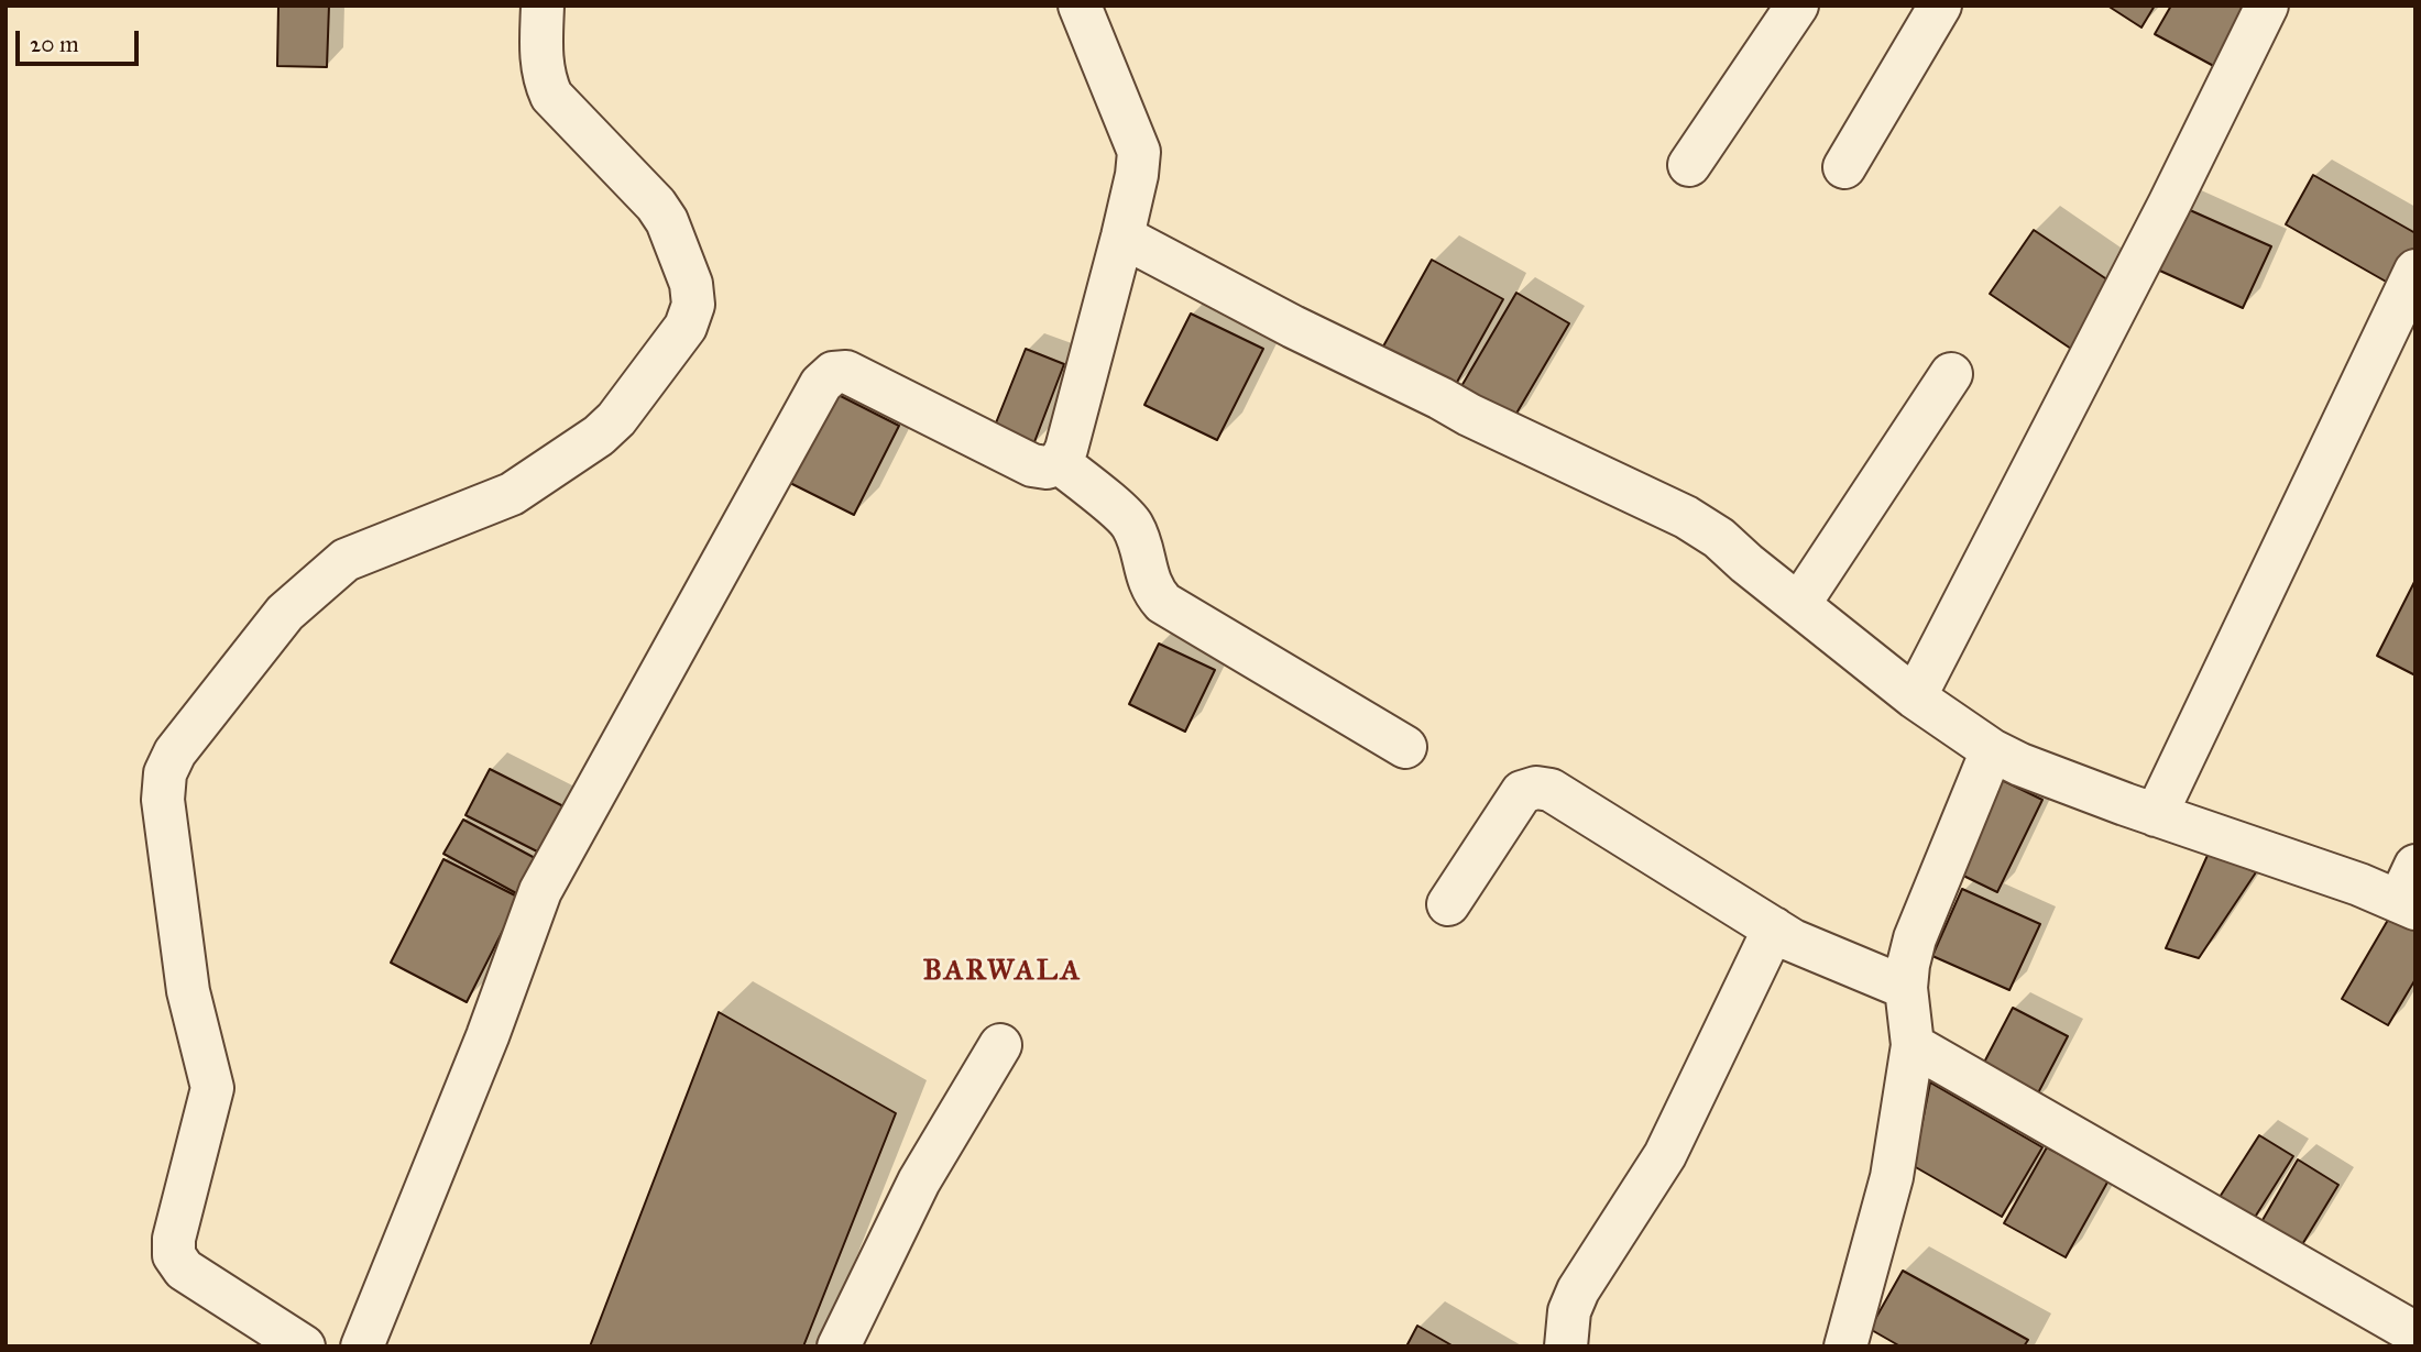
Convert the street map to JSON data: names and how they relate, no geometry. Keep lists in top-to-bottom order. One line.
{"districts":["BARWALA"],"scale_bar":"20 m"}
